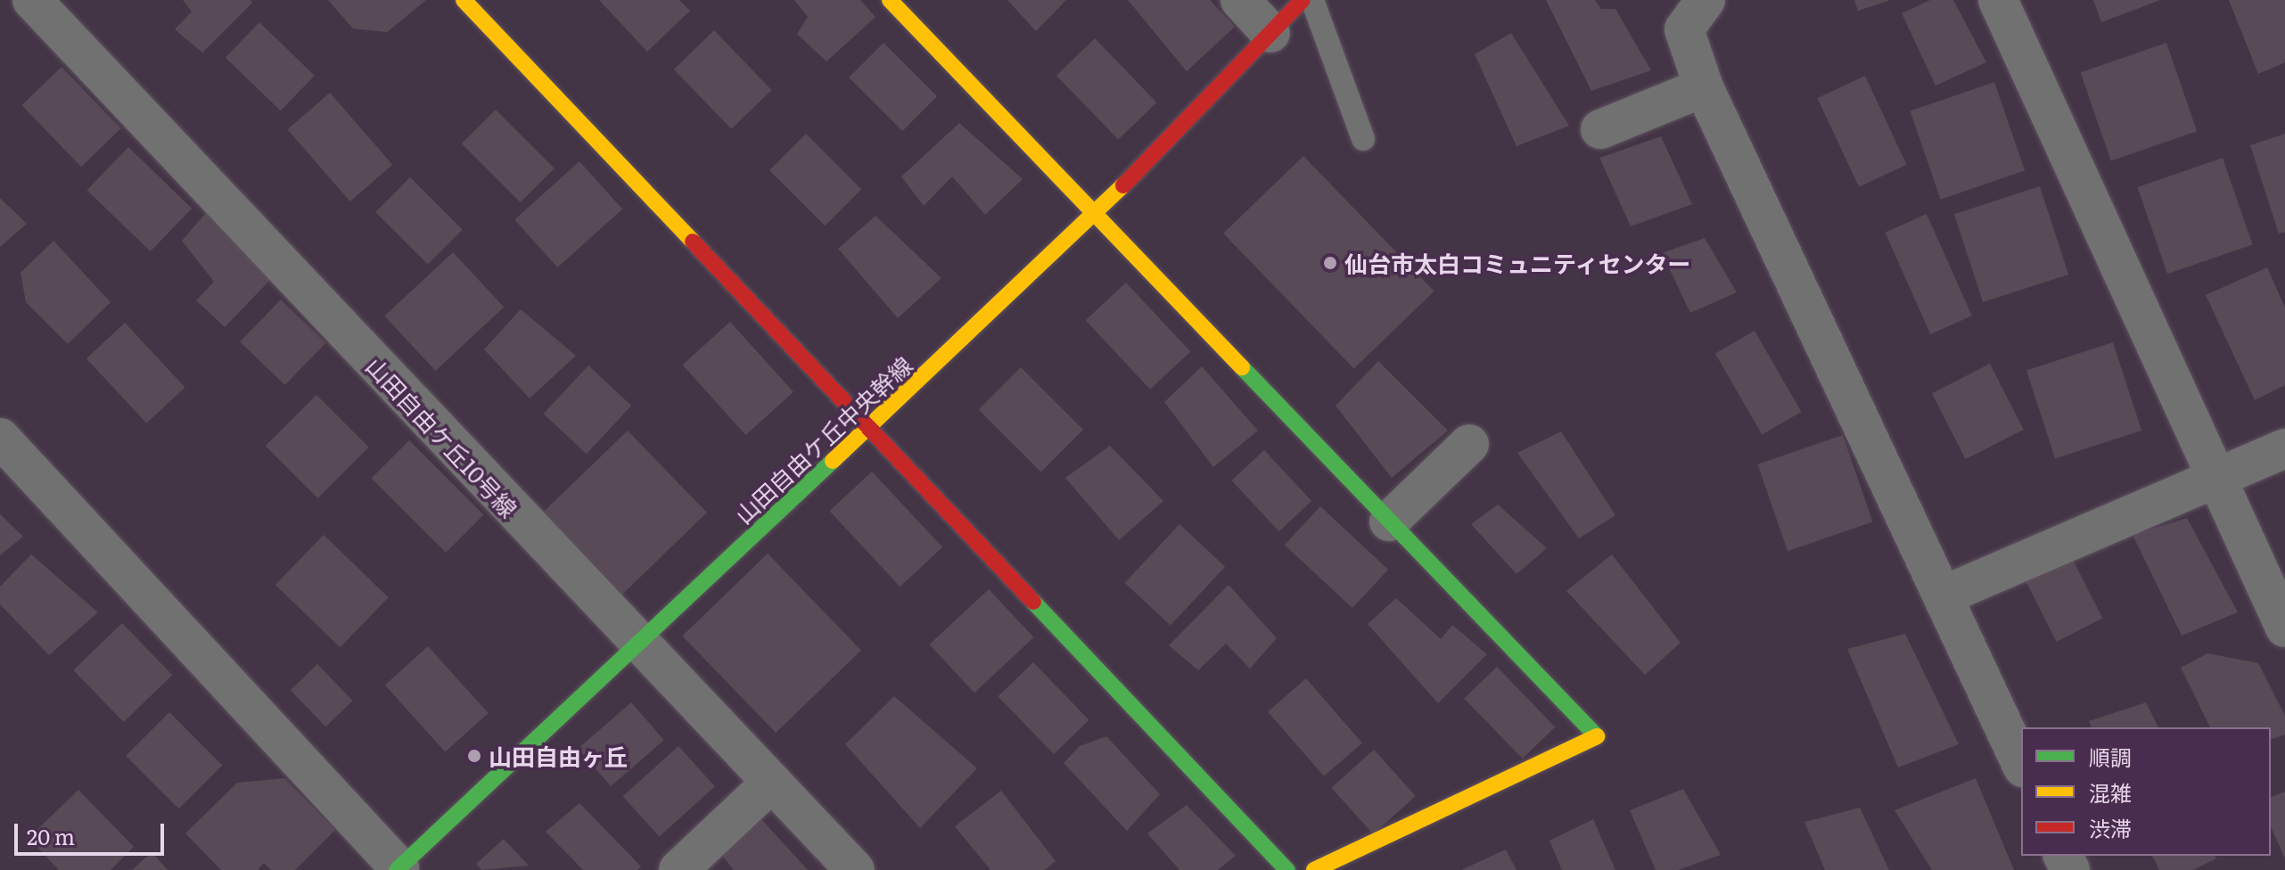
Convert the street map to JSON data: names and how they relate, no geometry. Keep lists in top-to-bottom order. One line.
{"streets":{"street":["山田自由ケ丘10号線","山田自由ケ丘中央幹線"]},"crossings":[["山田自由ケ丘10号線","山田自由ケ丘中央幹線"]],"places":["仙台市太白コミュニティセンター","山田自由ヶ丘"],"legend":["順調","混雑","渋滞"],"scale_bar":"20 m"}
